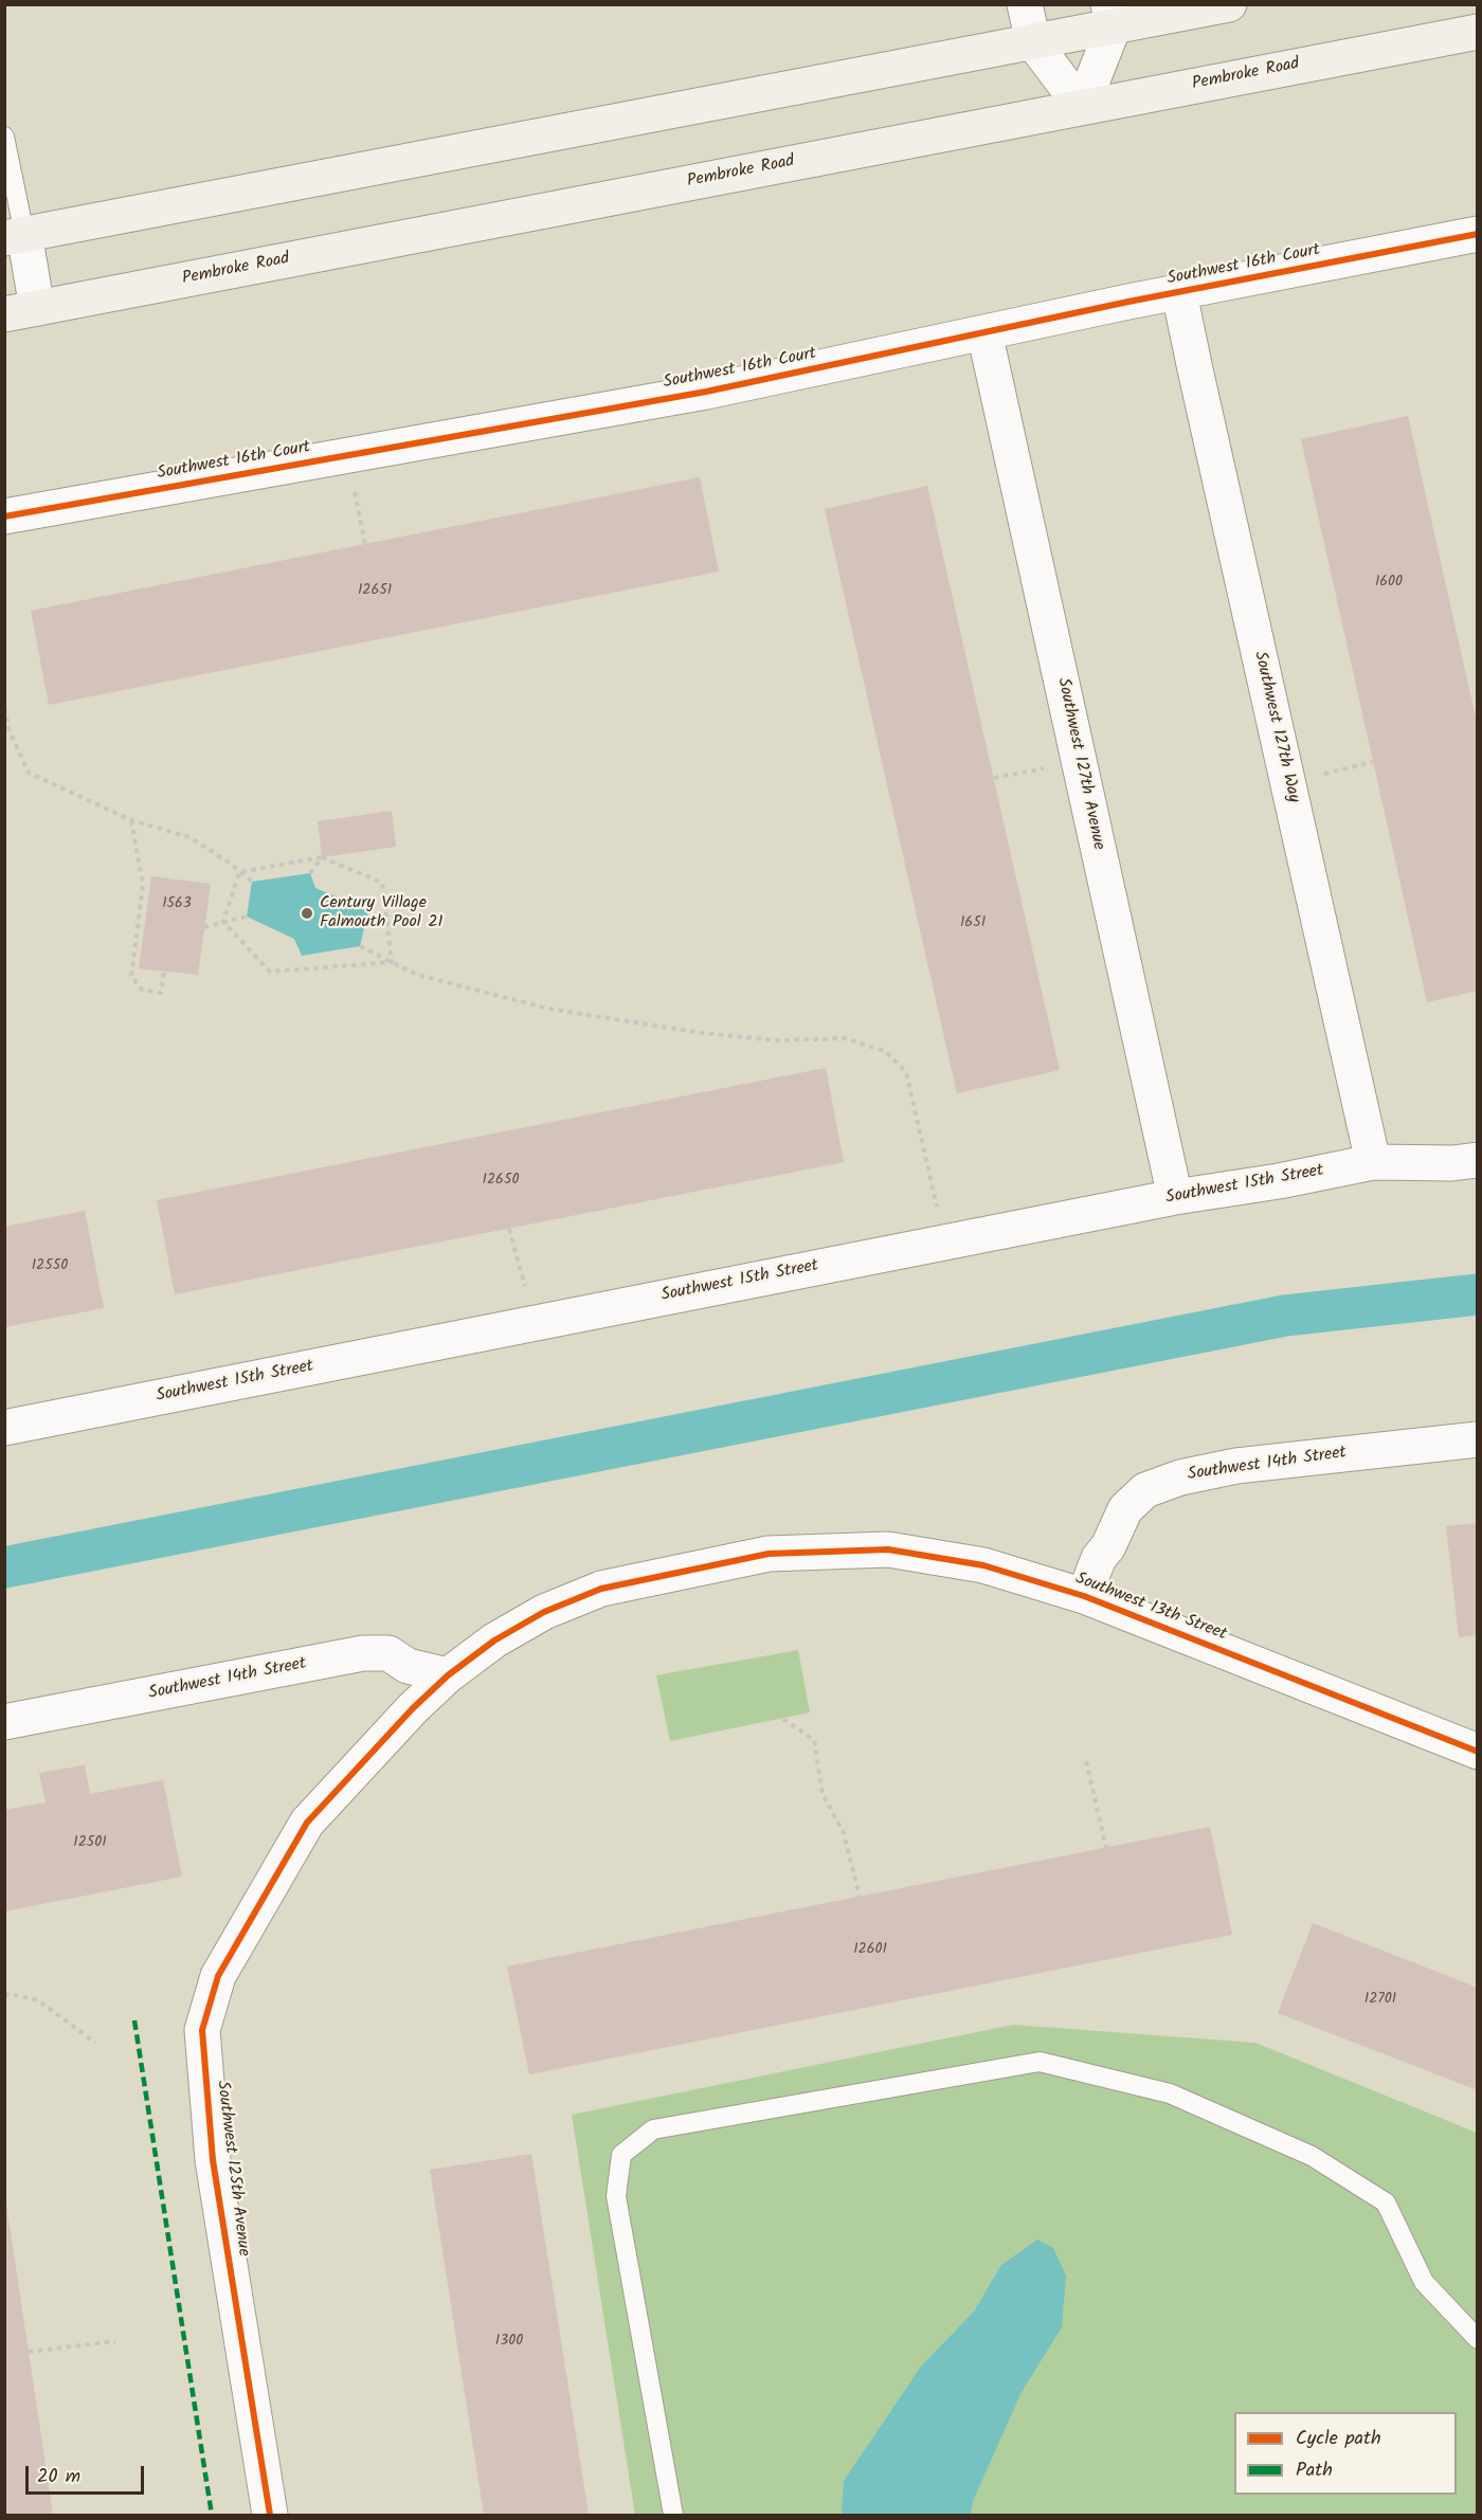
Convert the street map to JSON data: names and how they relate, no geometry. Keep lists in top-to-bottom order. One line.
{"streets":{"main road":["Pembroke Road"],"street":["Southwest 16th Court","Southwest 127th Way","Southwest 127th Avenue","Southwest 15th Street","Southwest 14th Street","Southwest 13th Street","Southwest 125th Avenue"]},"crossings":[["Southwest 16th Court","Southwest 127th Way"],["Southwest 16th Court","Southwest 127th Avenue"],["Southwest 127th Way","Southwest 15th Street"],["Southwest 127th Avenue","Southwest 15th Street"],["Southwest 14th Street","Southwest 13th Street"],["Southwest 14th Street","Southwest 125th Avenue"],["Southwest 13th Street","Southwest 125th Avenue"]],"places":["Century Village Falmouth Pool 21"],"house_numbers":["1600","12651","1563","1651","12650","12550","12501","12601","12701","1300"],"legend":["Cycle path","Path"],"scale_bar":"20 m"}
